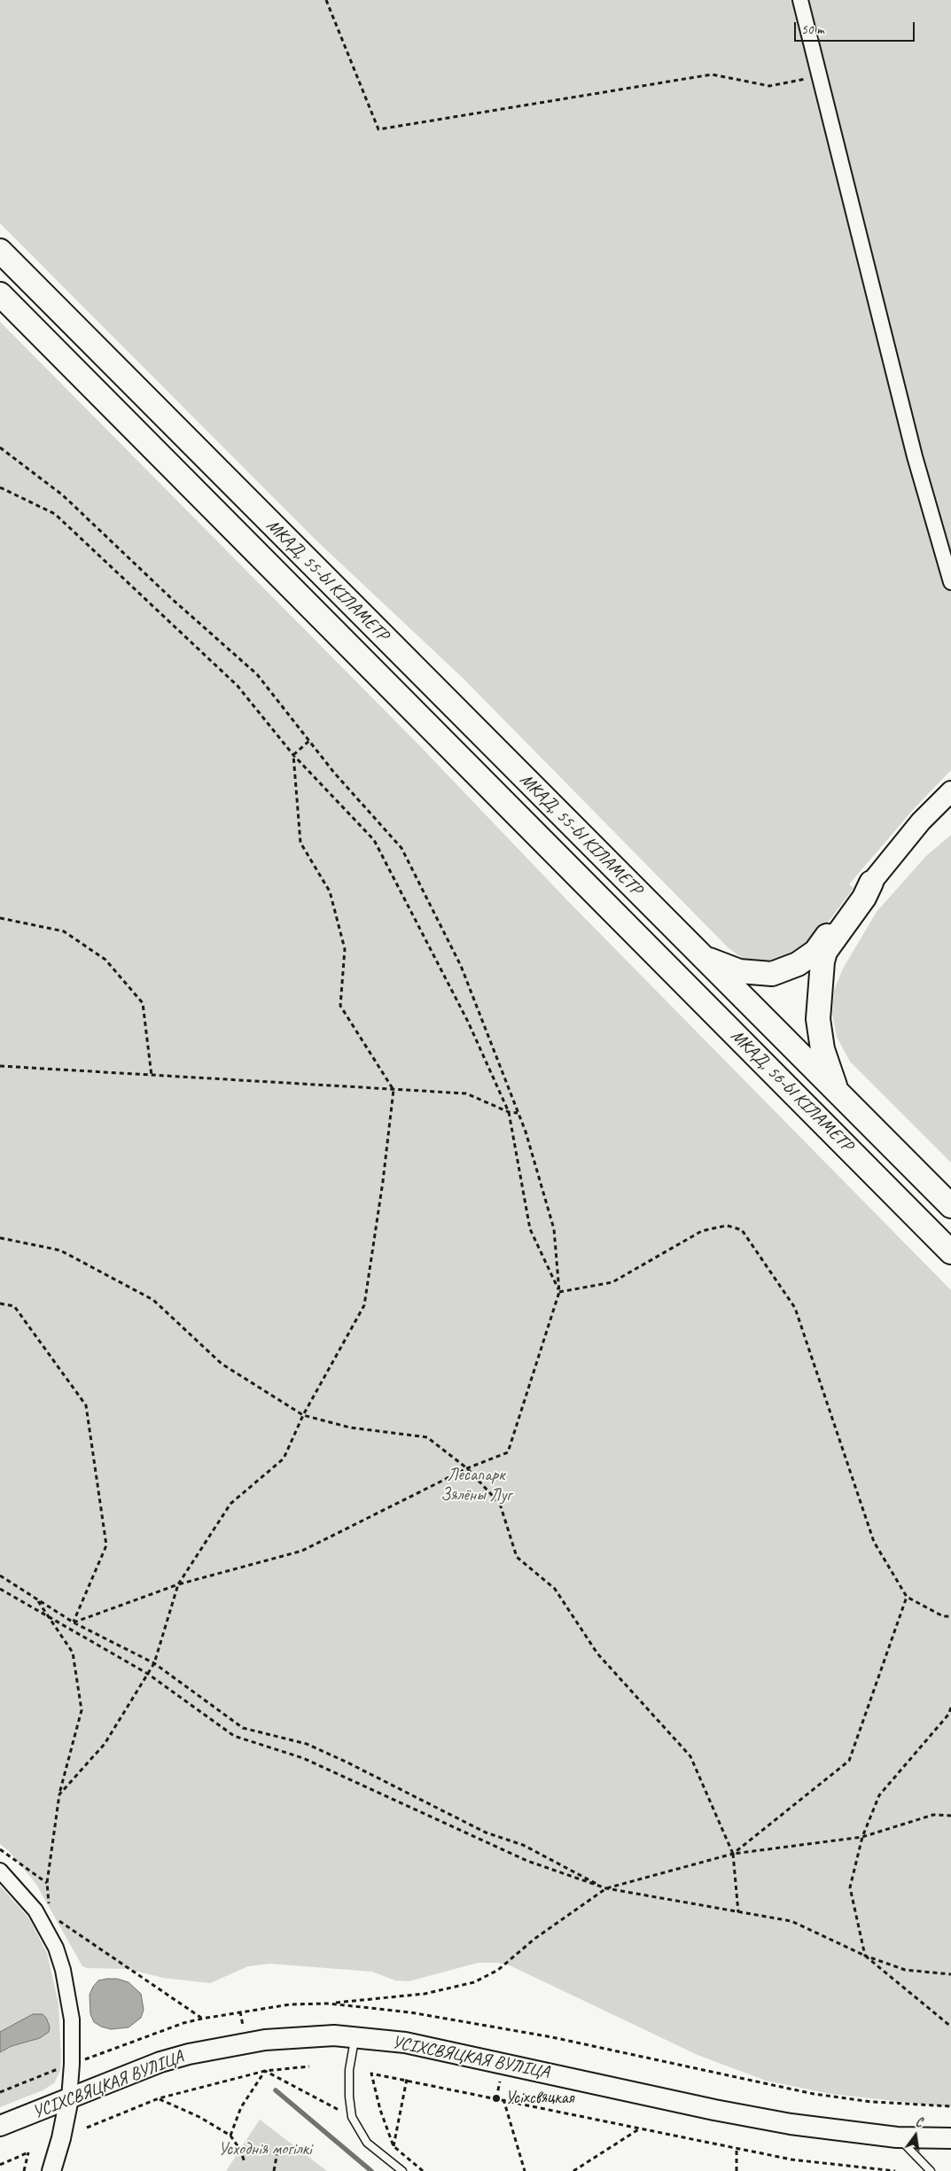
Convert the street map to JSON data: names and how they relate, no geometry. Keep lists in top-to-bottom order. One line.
{"streets":{"highway":["МКАД, 55-Ы КІЛАМЕТР","МКАД, 56-Ы КІЛАМЕТР"],"main road":["УСІХСВЯЦКАЯ ВУЛІЦА"]},"crossings":[["МКАД, 55-Ы КІЛАМЕТР","МКАД, 56-Ы КІЛАМЕТР"]],"parks":["Лесапарк Зялёны Луг","Усходнія могілкі"],"places":["Усіхсвяцкая"],"scale_bar":"50 m","north":"top"}
